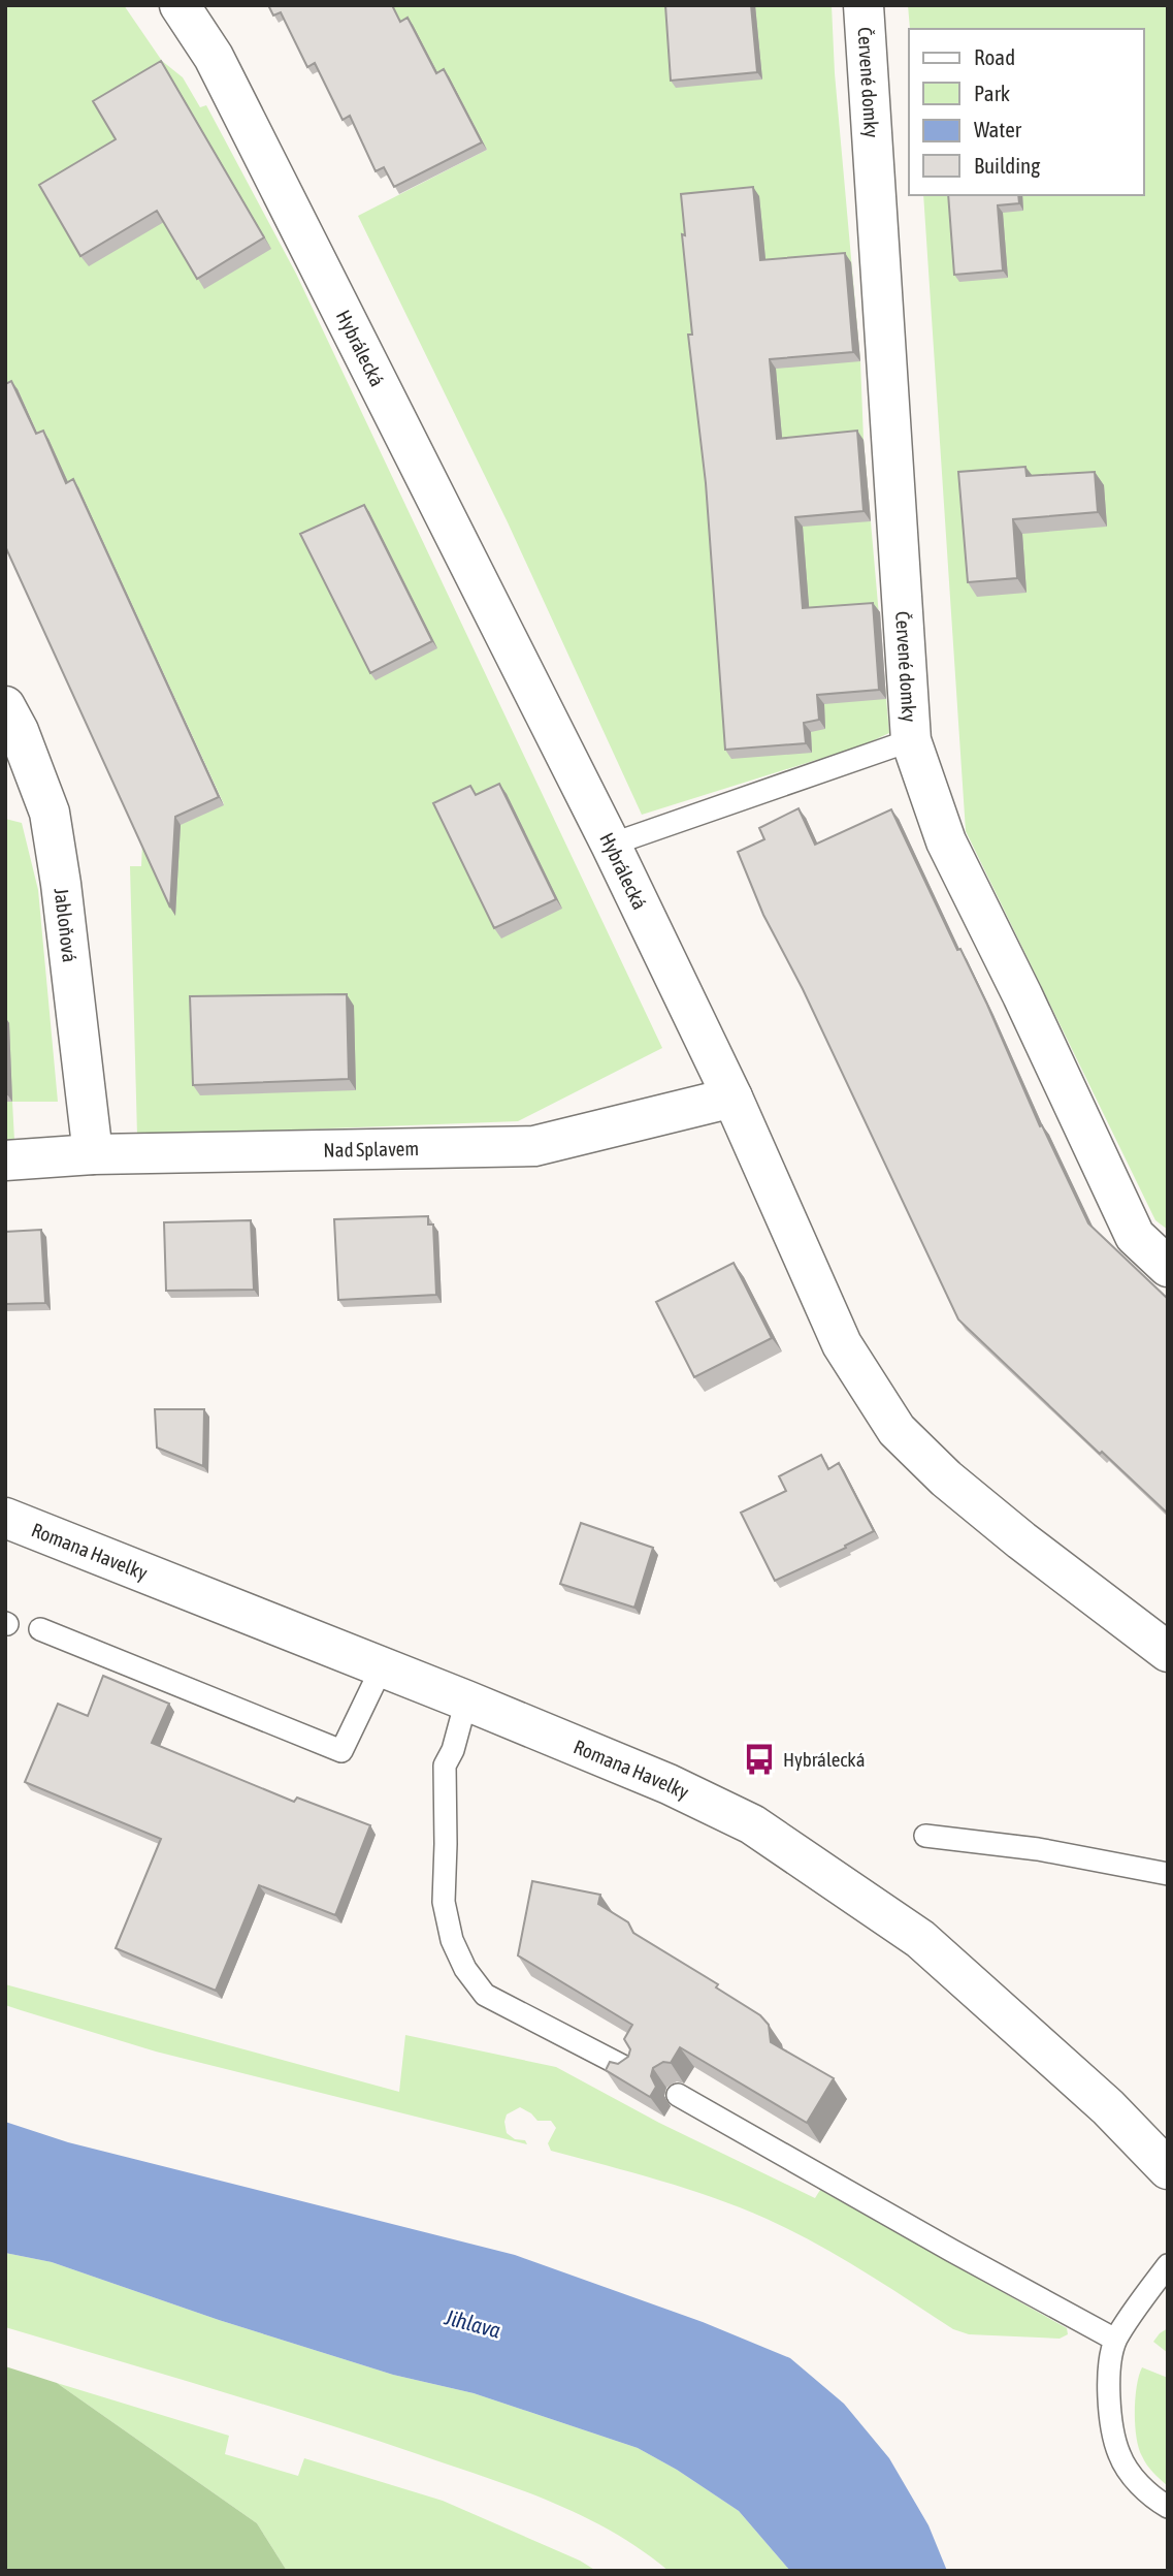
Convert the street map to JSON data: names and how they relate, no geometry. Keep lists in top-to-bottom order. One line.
{"streets":{"street":["Červené domky","Hybrálecká","Jabloňová","Nad Splavem","Romana Havelky"]},"crossings":[["Hybrálecká","Nad Splavem"],["Jabloňová","Nad Splavem"]],"water":["Jihlava"],"places":{"bus stop":["Hybrálecká"]},"legend":["Road","Park","Water","Building"]}
